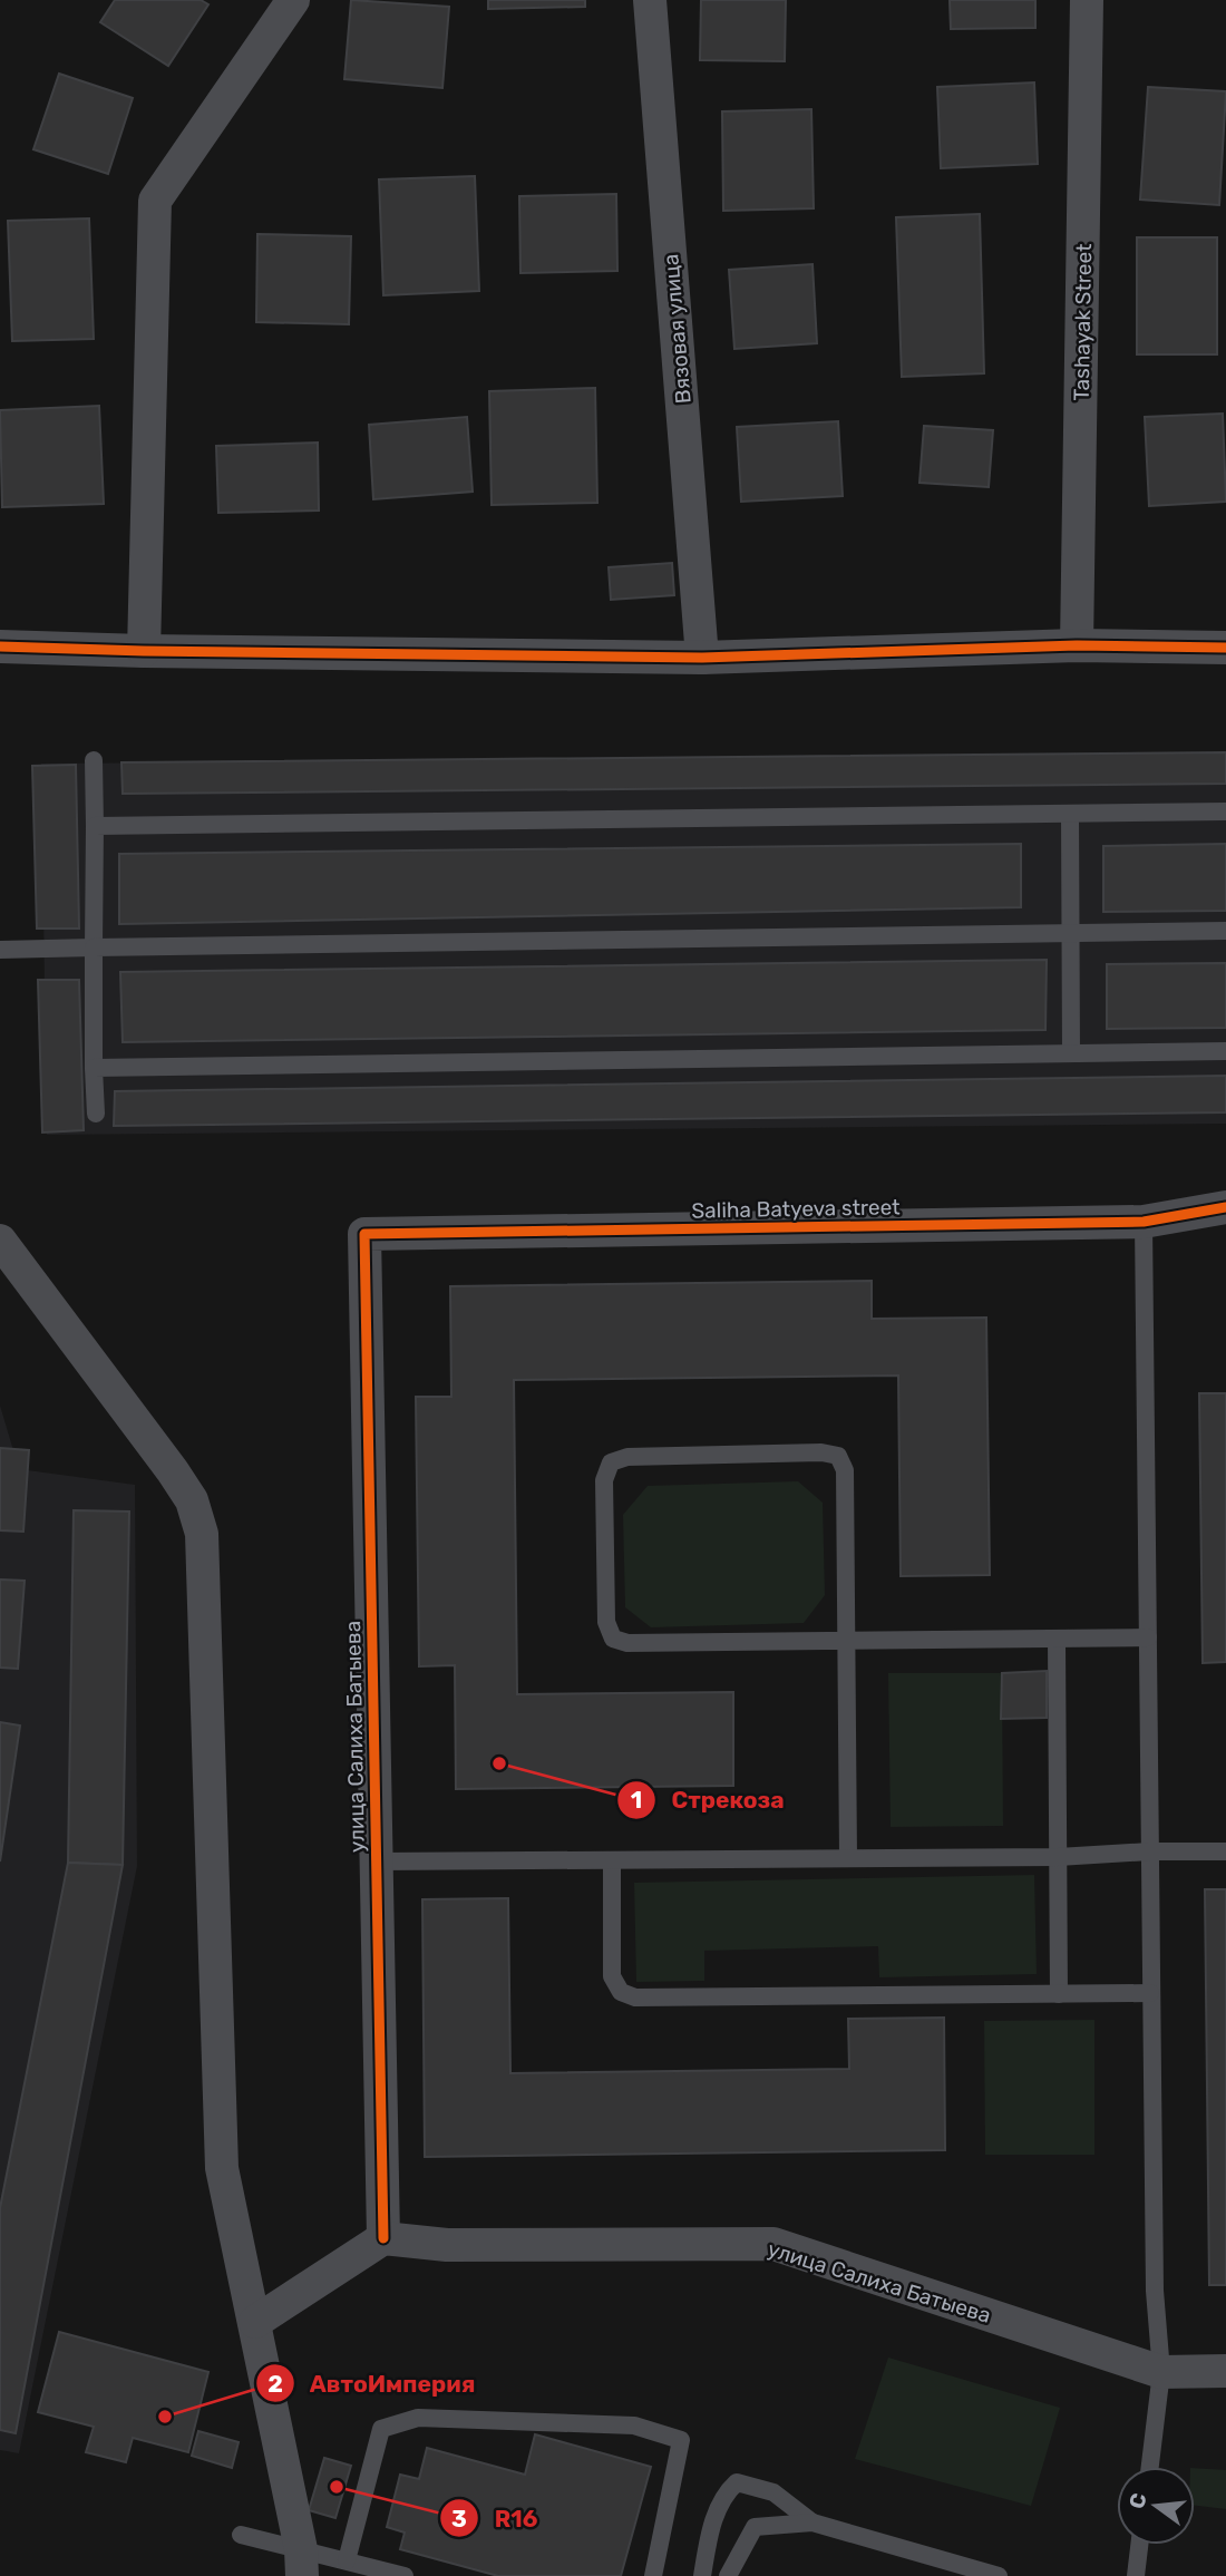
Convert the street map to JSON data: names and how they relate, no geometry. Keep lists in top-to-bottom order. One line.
{"streets":{"street":["Tashayak Street","Вязовая улица","Saliha Batyeva street","улица Салиха Батыева"]},"crossings":[["Saliha Batyeva street","улица Салиха Батыева"]],"places":["Стрекоза","АвтоИмперия","R16"],"north":"left"}
